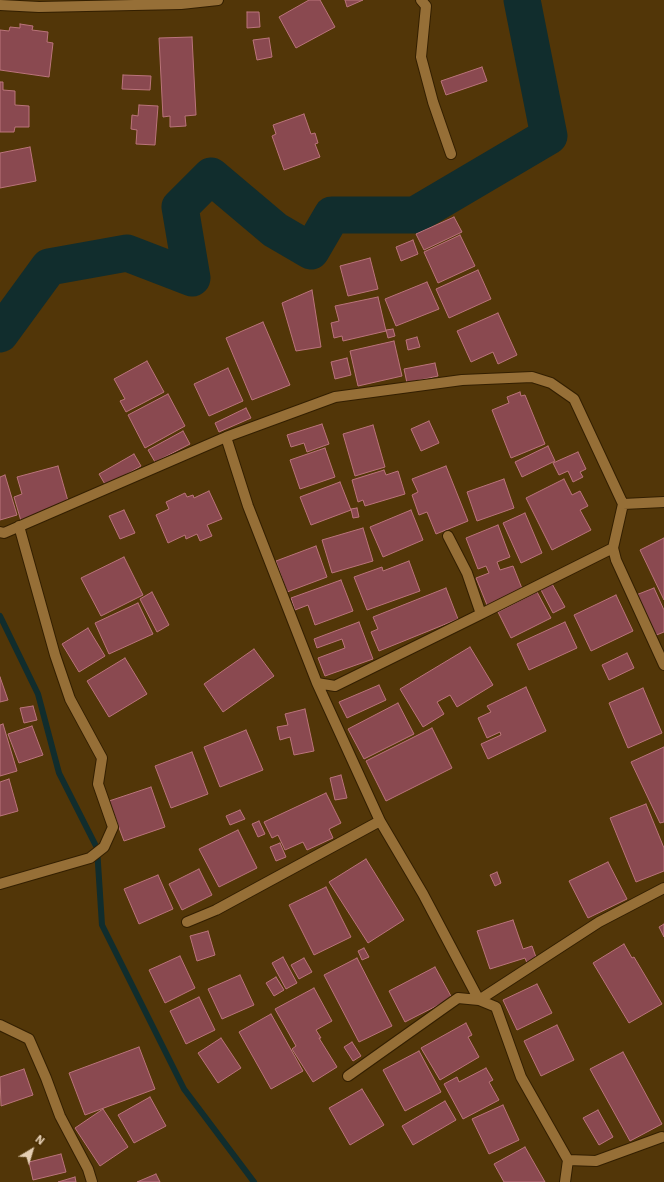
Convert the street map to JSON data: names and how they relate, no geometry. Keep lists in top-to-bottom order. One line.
{"north":"top right"}
